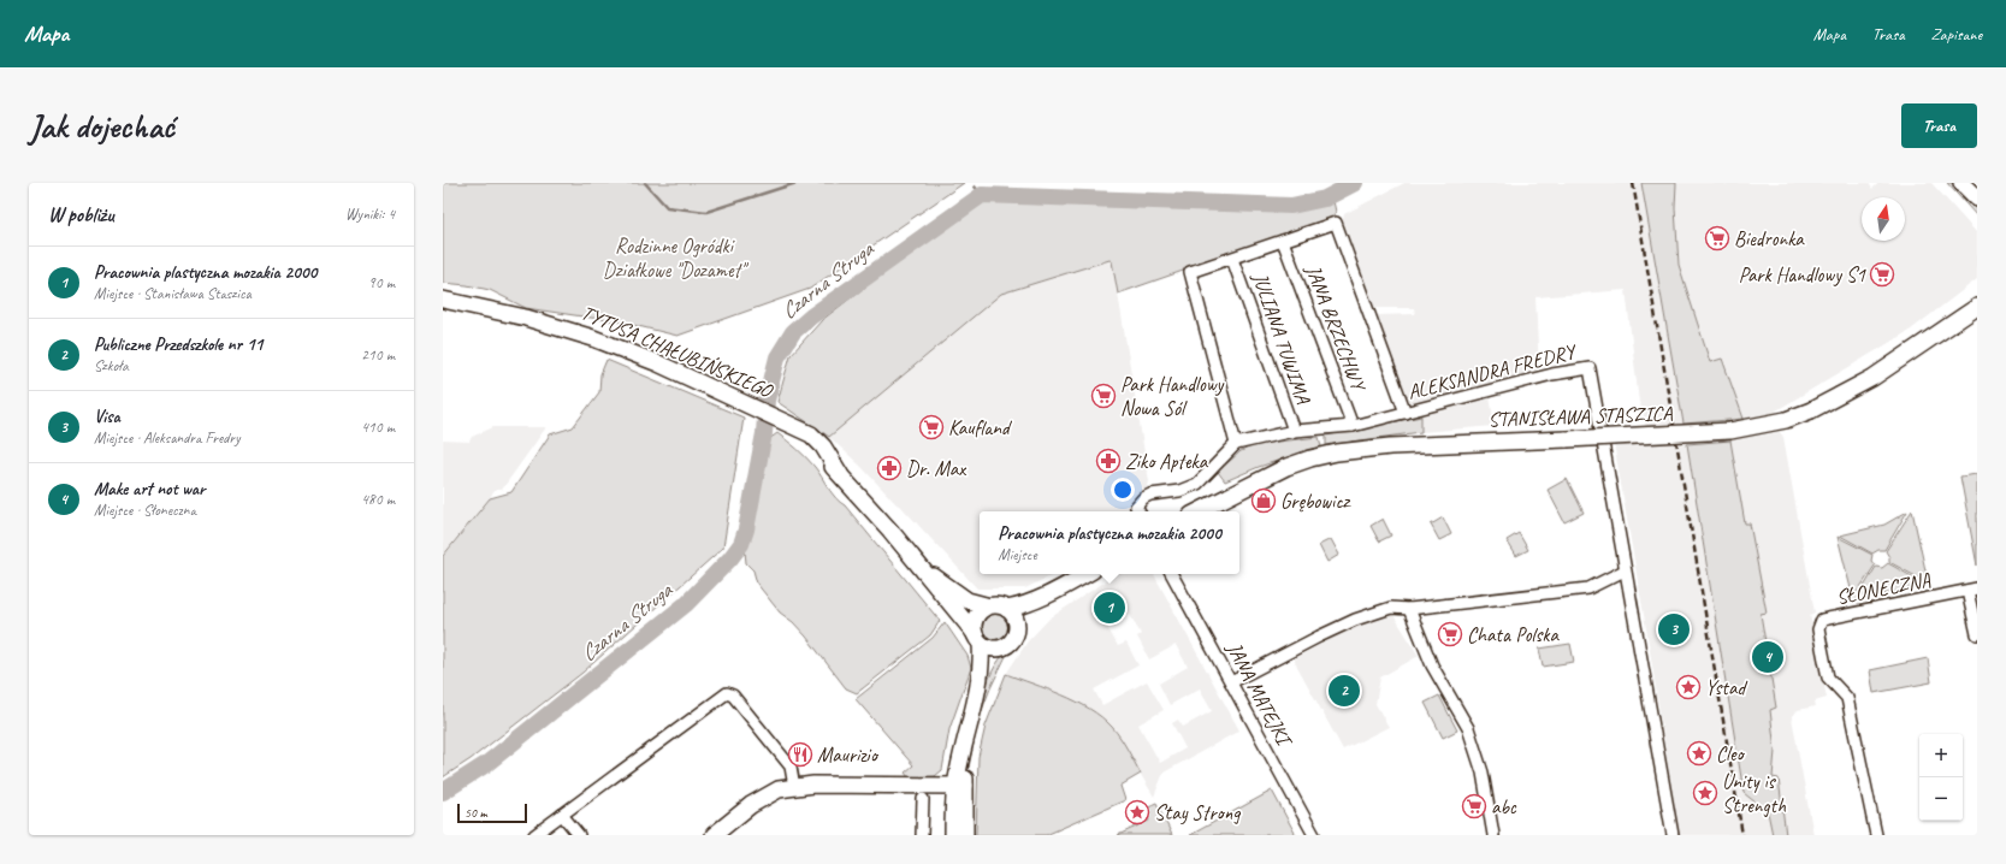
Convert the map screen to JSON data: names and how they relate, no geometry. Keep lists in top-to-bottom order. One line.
{"streets":{"street":["JANA BRZECHWY","JULIANA TUWIMA","TYTUSA CHAŁUBIŃSKIEGO","ALEKSANDRA FREDRY","STANISŁAWA STASZICA","SŁONECZNA","JANA MATEJKI"]},"crossings":[["JANA BRZECHWY","ALEKSANDRA FREDRY"],["JULIANA TUWIMA","ALEKSANDRA FREDRY"]],"water":["Czarna Struga"],"parks":["Rodzinne Ogródki Działkowe \"Dozamet\""],"places":{"supermarket":["Biedronka","Park Handlowy S1","Park Handlowy Nowa Sól","Kaufland","Chata Polska","abc"],"pharmacy":["Ziko Apteka","Dr. Max"],"shop":["Grębowicz"],"place":["Ystad","Cleo","Unity is Strength","Stay Strong"],"restaurant":["Maurizio"]},"scale_bar":"50 m","north":"top","page":{"header":"Mapa","nav":["Mapa","Trasa","Zapisane"],"buttons":"Trasa","title":"Jak dojechać","heading":["W pobliżu","Wyniki: 4"],"list":[{"mark":"1","name":"Pracownia plastyczna mozakia 2000","note":"Miejsce · Stanisława Staszica","value":"90 m"},{"mark":"2","name":"Publiczne Przedszkole nr 11","note":"Szkoła","value":"210 m"},{"mark":"3","name":"Visa","note":"Miejsce · Aleksandra Fredry","value":"410 m"},{"mark":"4","name":"Make art not war","note":"Miejsce · Słoneczna","value":"480 m"}],"popup":["Pracownia plastyczna mozakia 2000","Miejsce"],"pins":["1","3","4","2"],"map_buttons":["+","−"],"scale":"50 m"}}
